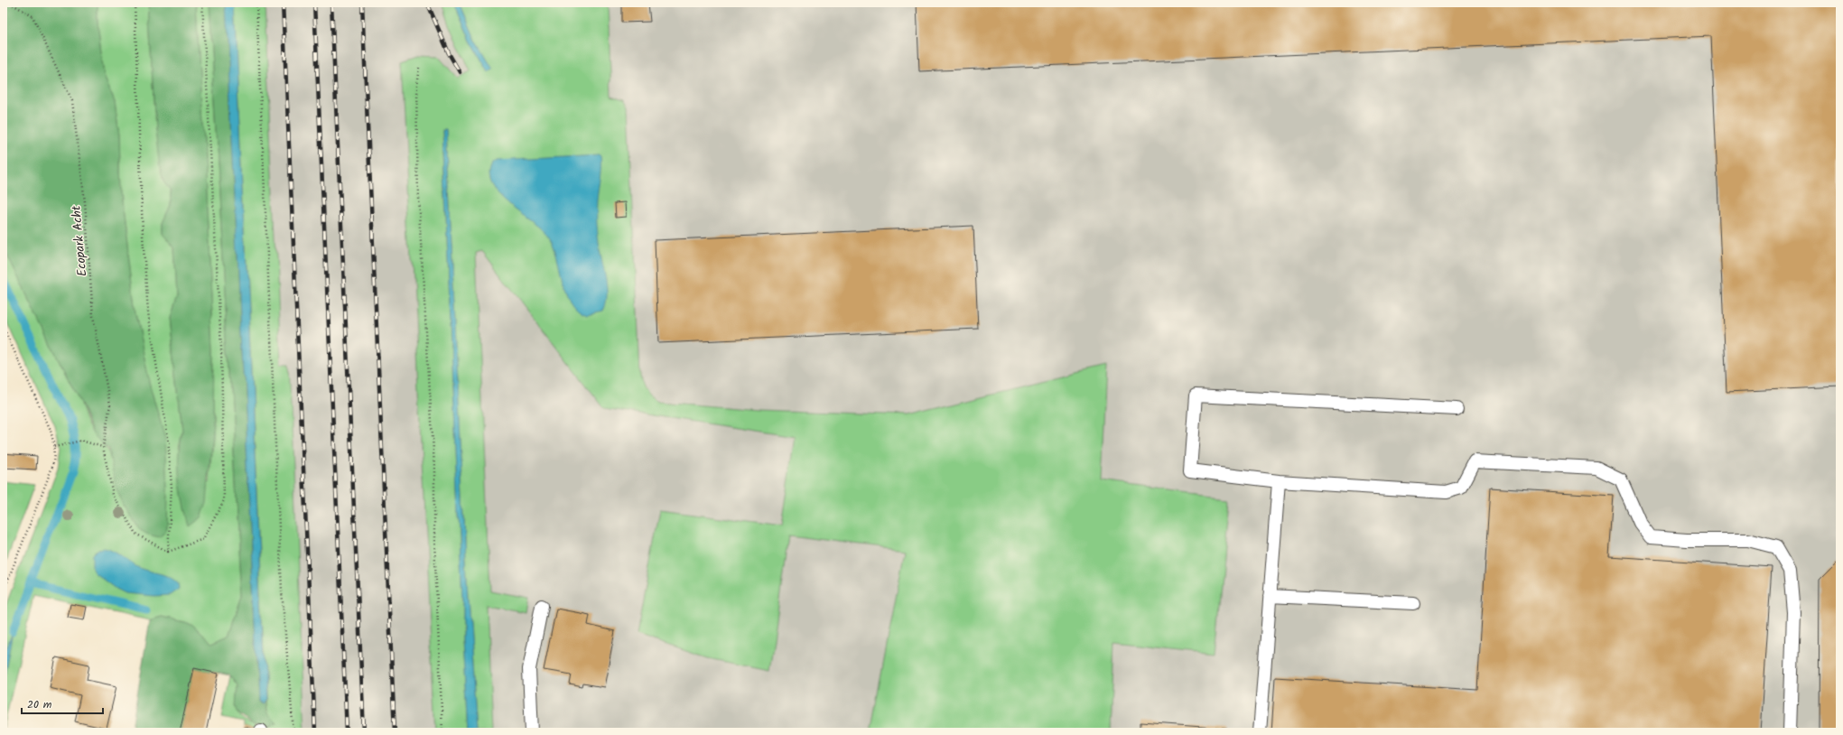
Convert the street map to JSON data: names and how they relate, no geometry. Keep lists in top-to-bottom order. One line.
{"streets":{"path":["Ecopark Acht"]},"scale_bar":"20 m"}
